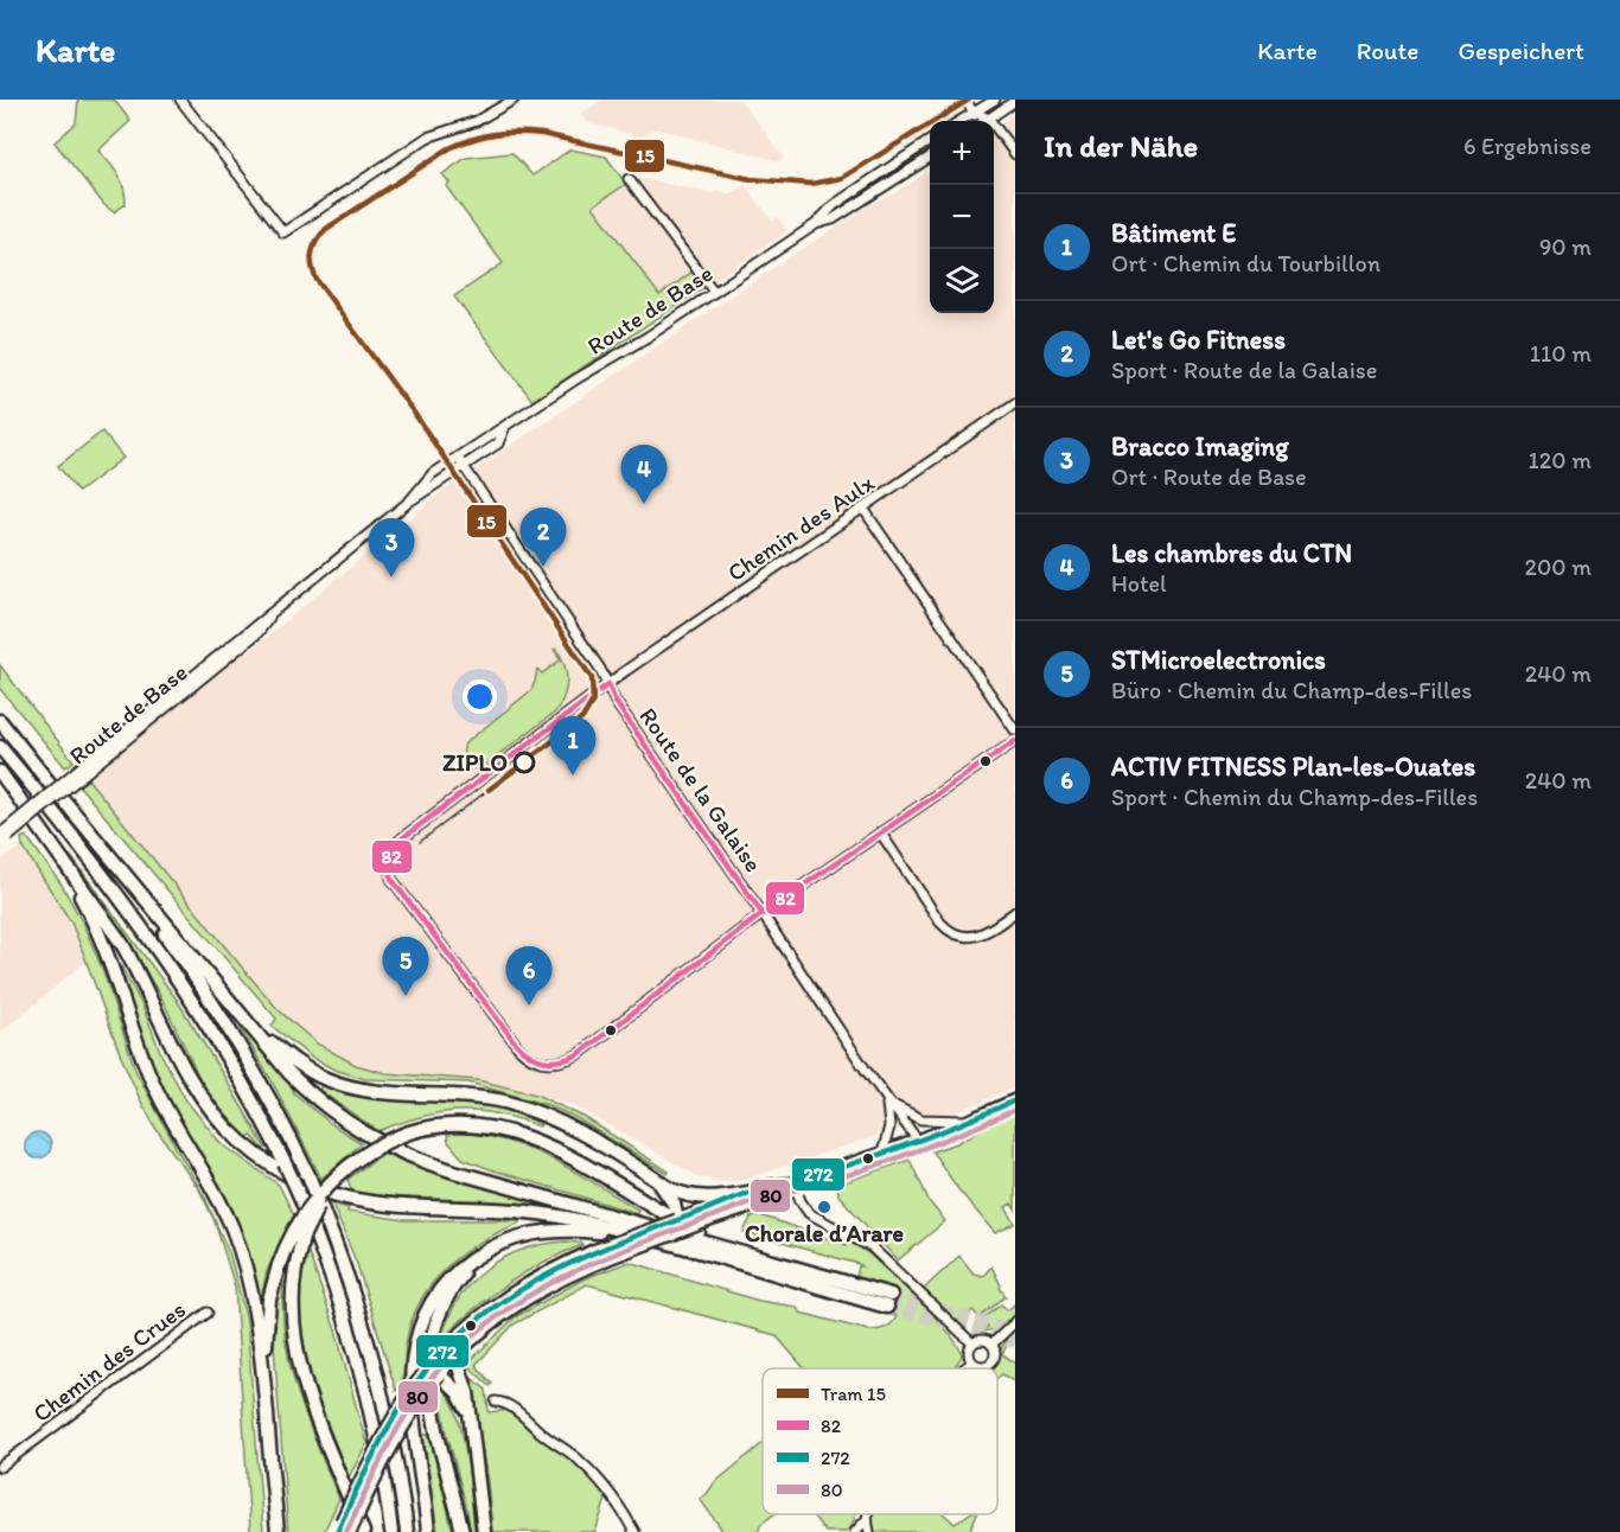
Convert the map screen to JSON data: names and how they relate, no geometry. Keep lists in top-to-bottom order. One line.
{"streets":{"street":["Route de Base","Chemin des Aulx","Route de la Galaise","Chemin des Crues"]},"crossings":[["Route de Base","Route de la Galaise"],["Chemin des Aulx","Route de la Galaise"]],"places":["ZIPLO","Chorale d’Arare"],"lines":["tram line 15","transit line 82","transit line 272","transit line 80"],"legend":["Tram 15","82","272","80"],"page":{"header":"Karte","nav":["Karte","Route","Gespeichert"],"heading":["In der Nähe","6 Ergebnisse"],"map_buttons":["+","−"],"list":[{"mark":"1","name":"Bâtiment E","note":"Ort · Chemin du Tourbillon","value":"90 m"},{"mark":"2","name":"Let's Go Fitness","note":"Sport · Route de la Galaise","value":"110 m"},{"mark":"3","name":"Bracco Imaging","note":"Ort · Route de Base","value":"120 m"},{"mark":"4","name":"Les chambres du CTN","note":"Hotel","value":"200 m"},{"mark":"5","name":"STMicroelectronics","note":"Büro · Chemin du Champ-des-Filles","value":"240 m"},{"mark":"6","name":"ACTIV FITNESS Plan-les-Ouates","note":"Sport · Chemin du Champ-des-Filles","value":"240 m"}],"pins":["4","2","3","1","5","6"]}}
